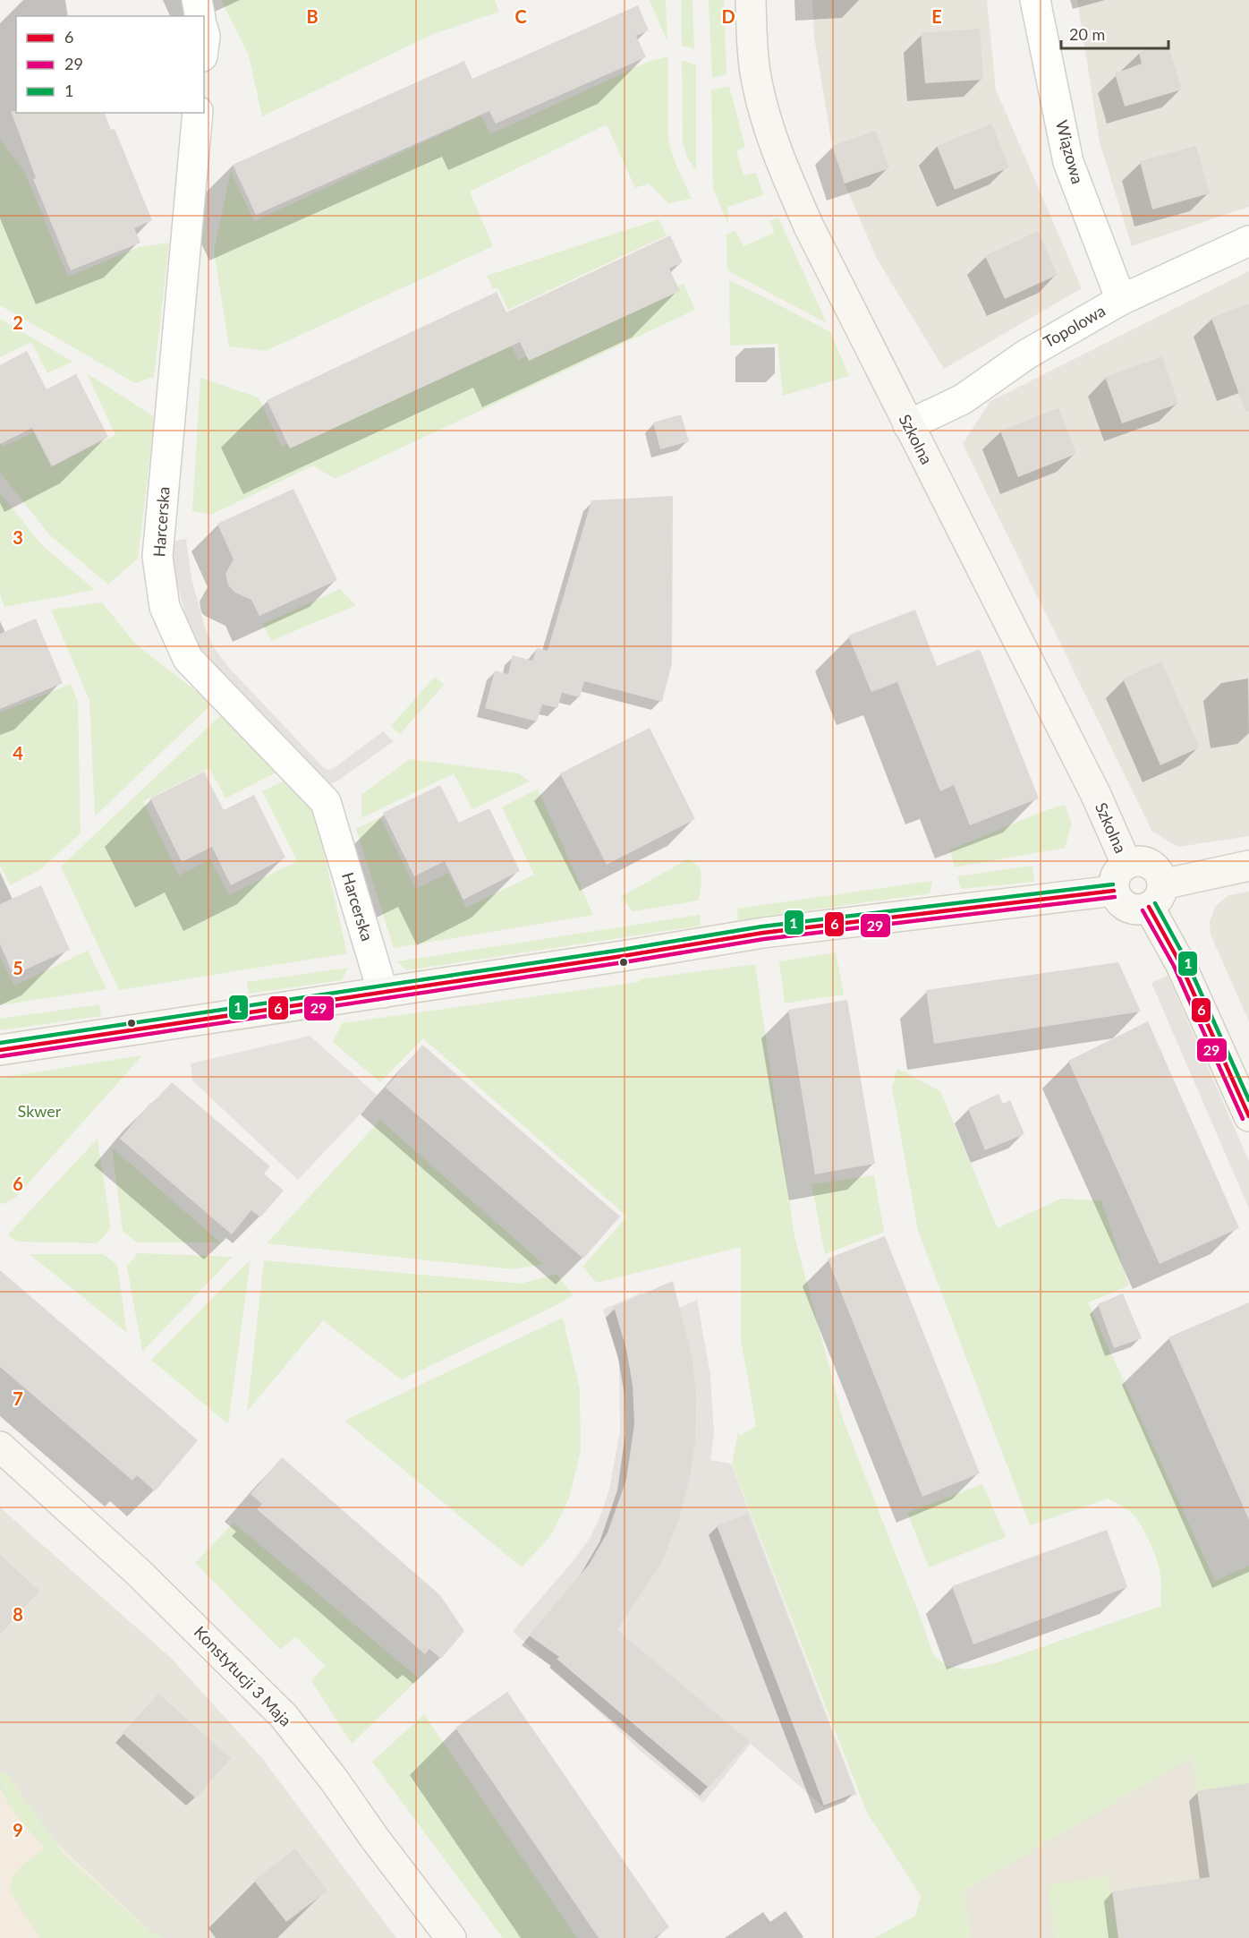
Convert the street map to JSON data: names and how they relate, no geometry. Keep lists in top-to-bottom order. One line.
{"streets":{"street":["Wiązowa","Topolowa","Szkolna","Harcerska","Konstytucji 3 Maja"]},"crossings":[["Wiązowa","Topolowa"],["Topolowa","Szkolna"]],"parks":["Skwer"],"lines":["transit line 1","transit line 6","transit line 29"],"legend":["6","29","1"],"scale_bar":"20 m","grid":{"columns":["B","C","D","E"],"rows":["2","3","4","5","6","7","8","9"]}}
